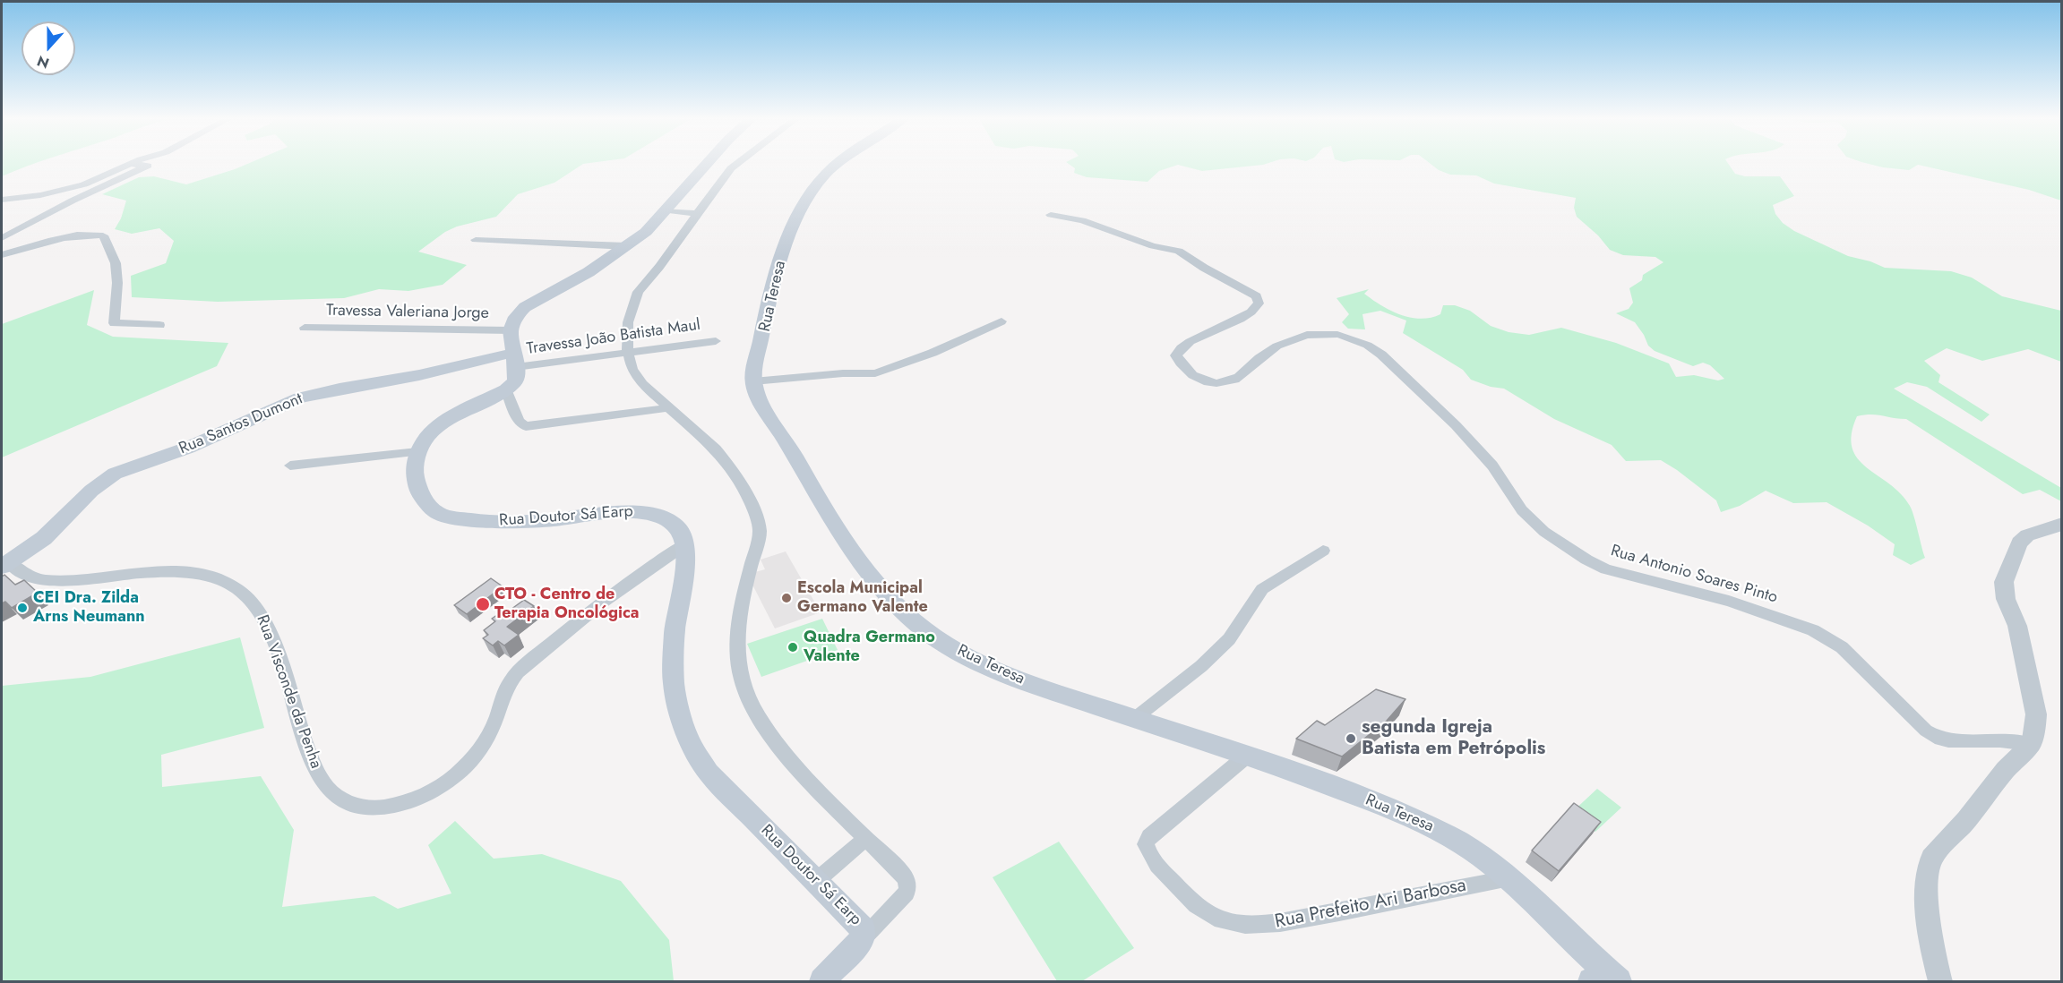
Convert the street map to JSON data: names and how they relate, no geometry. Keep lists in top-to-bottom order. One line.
{"streets":{"main road":["Rua Teresa","Rua Santos Dumont","Rua Doutor Sá Earp"],"street":["Travessa Valeriana Jorge","Travessa João Batista Maul","Rua Antonio Soares Pinto","Rua Visconde da Penha","Rua Prefeito Ari Barbosa"]},"crossings":[["Rua Teresa","Rua Prefeito Ari Barbosa"],["Travessa João Batista Maul","Rua Santos Dumont"],["Rua Santos Dumont","Rua Visconde da Penha"],["Rua Doutor Sá Earp","Rua Visconde da Penha"]],"places":["Escola Municipal Germano Valente","CTO - Centro de Terapia Oncológica","CEI Dra. Zilda Arns Neumann","Quadra Germano Valente","segunda Igreja Batista em Petrópolis"],"north":"bottom"}
